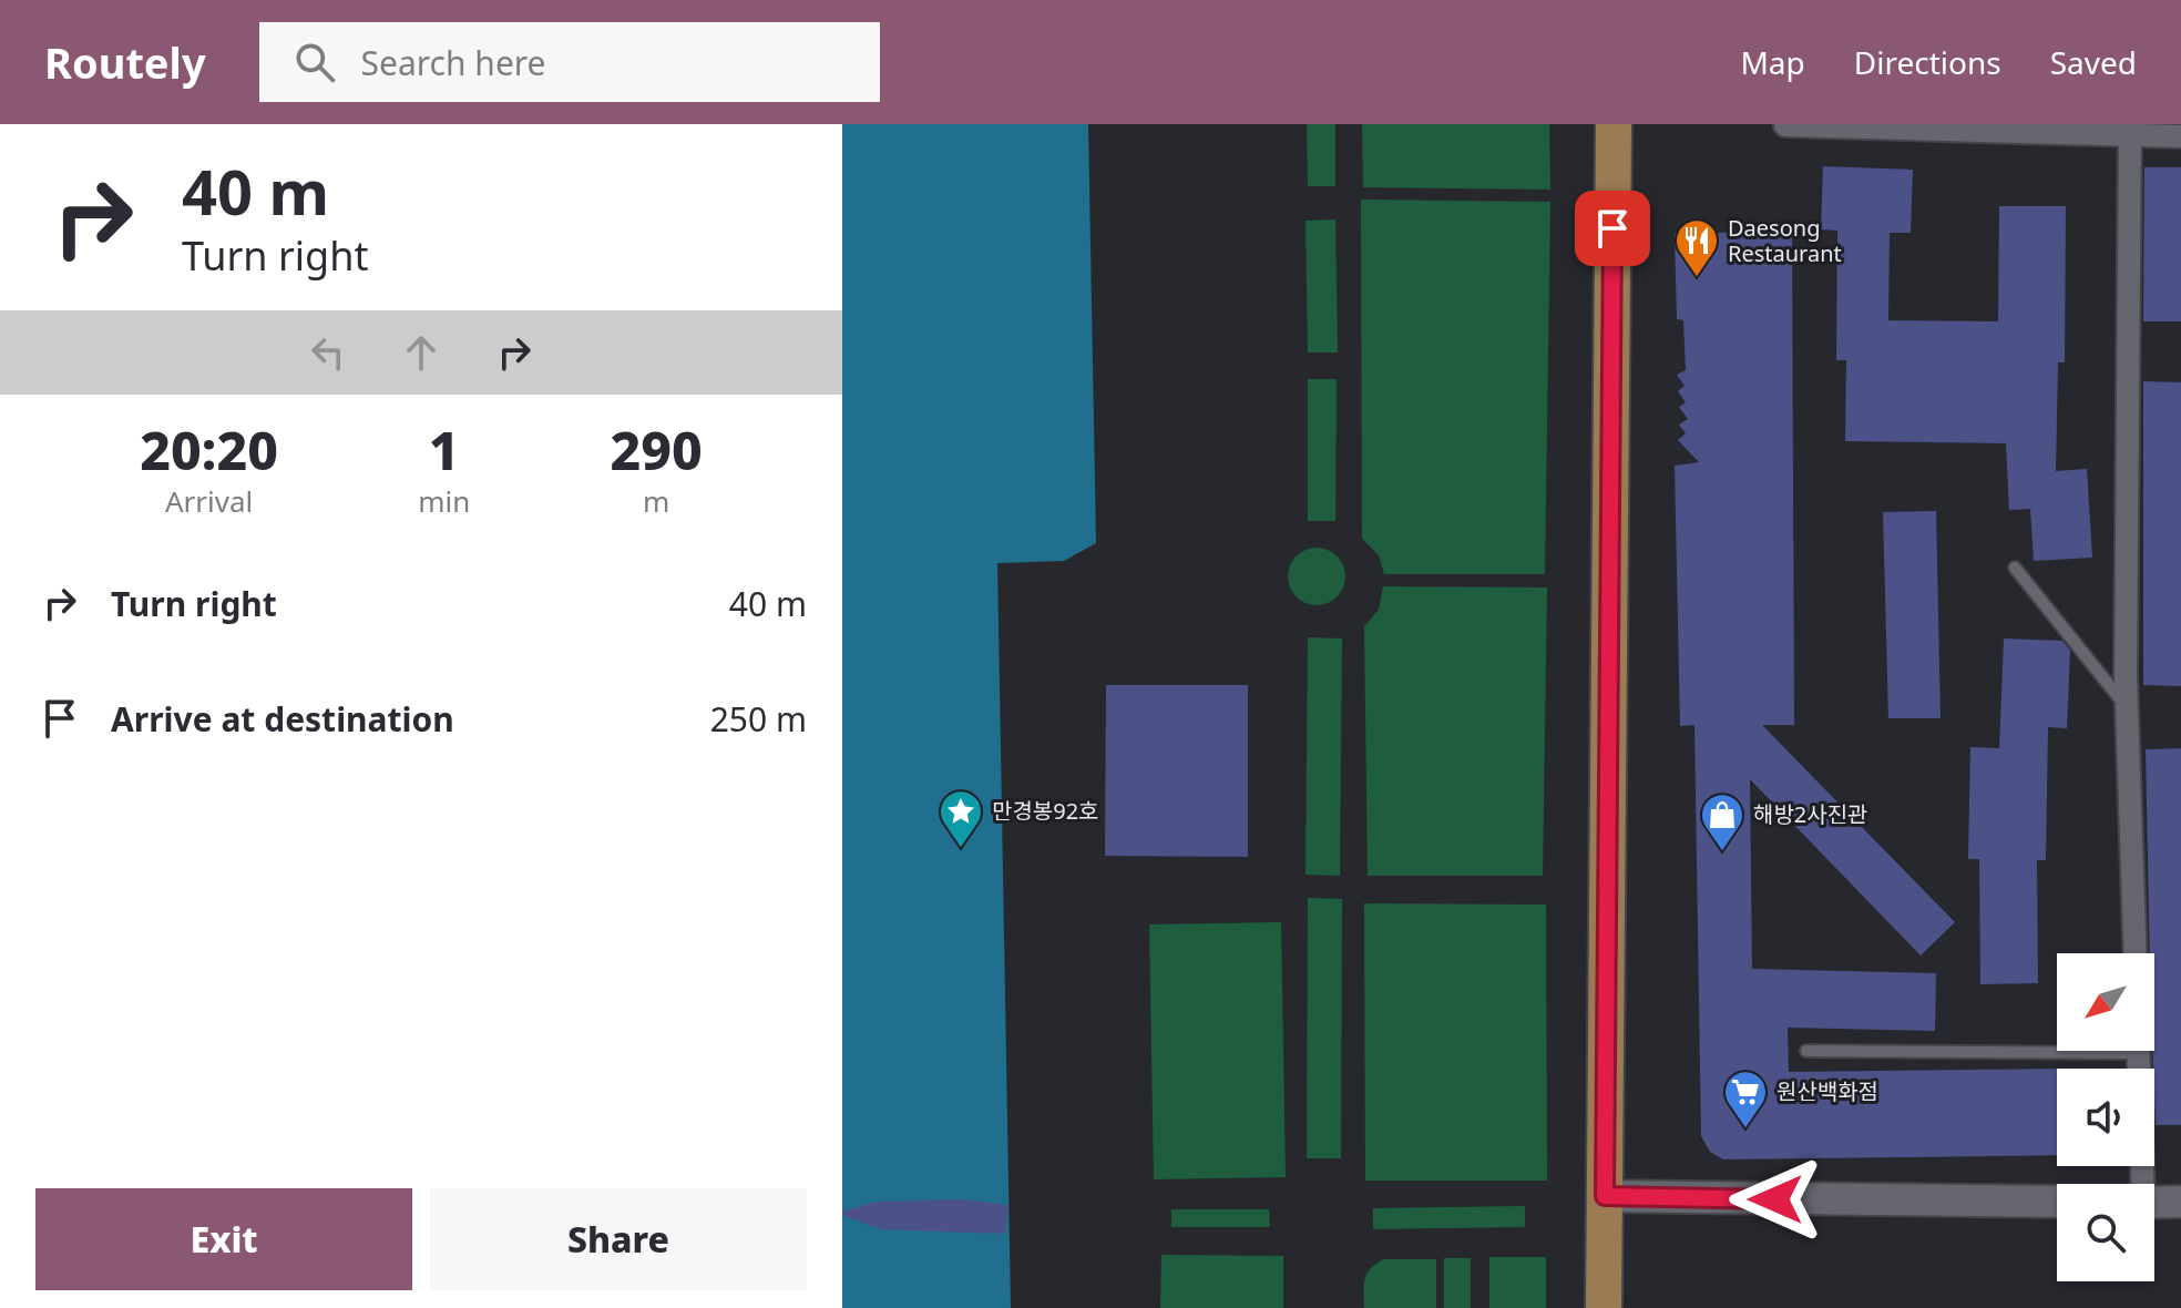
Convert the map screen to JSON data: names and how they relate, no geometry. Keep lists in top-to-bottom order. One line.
{"places":{"restaurant":["Daesong Restaurant"],"place":["만경봉92호"],"shop":["해방2사진관"],"supermarket":["원산백화점"]},"north":"bottom left","page":{"header":"Routely","search":"Search here","nav":["Map","Directions","Saved"],"turn":["40 m","Turn right"],"eta":["20:20","Arrival","1","min","290","m"],"list":[{"name":"Turn right","value":"40 m"},{"name":"Arrive at destination","value":"250 m"}],"buttons":["Exit","Share"]}}
